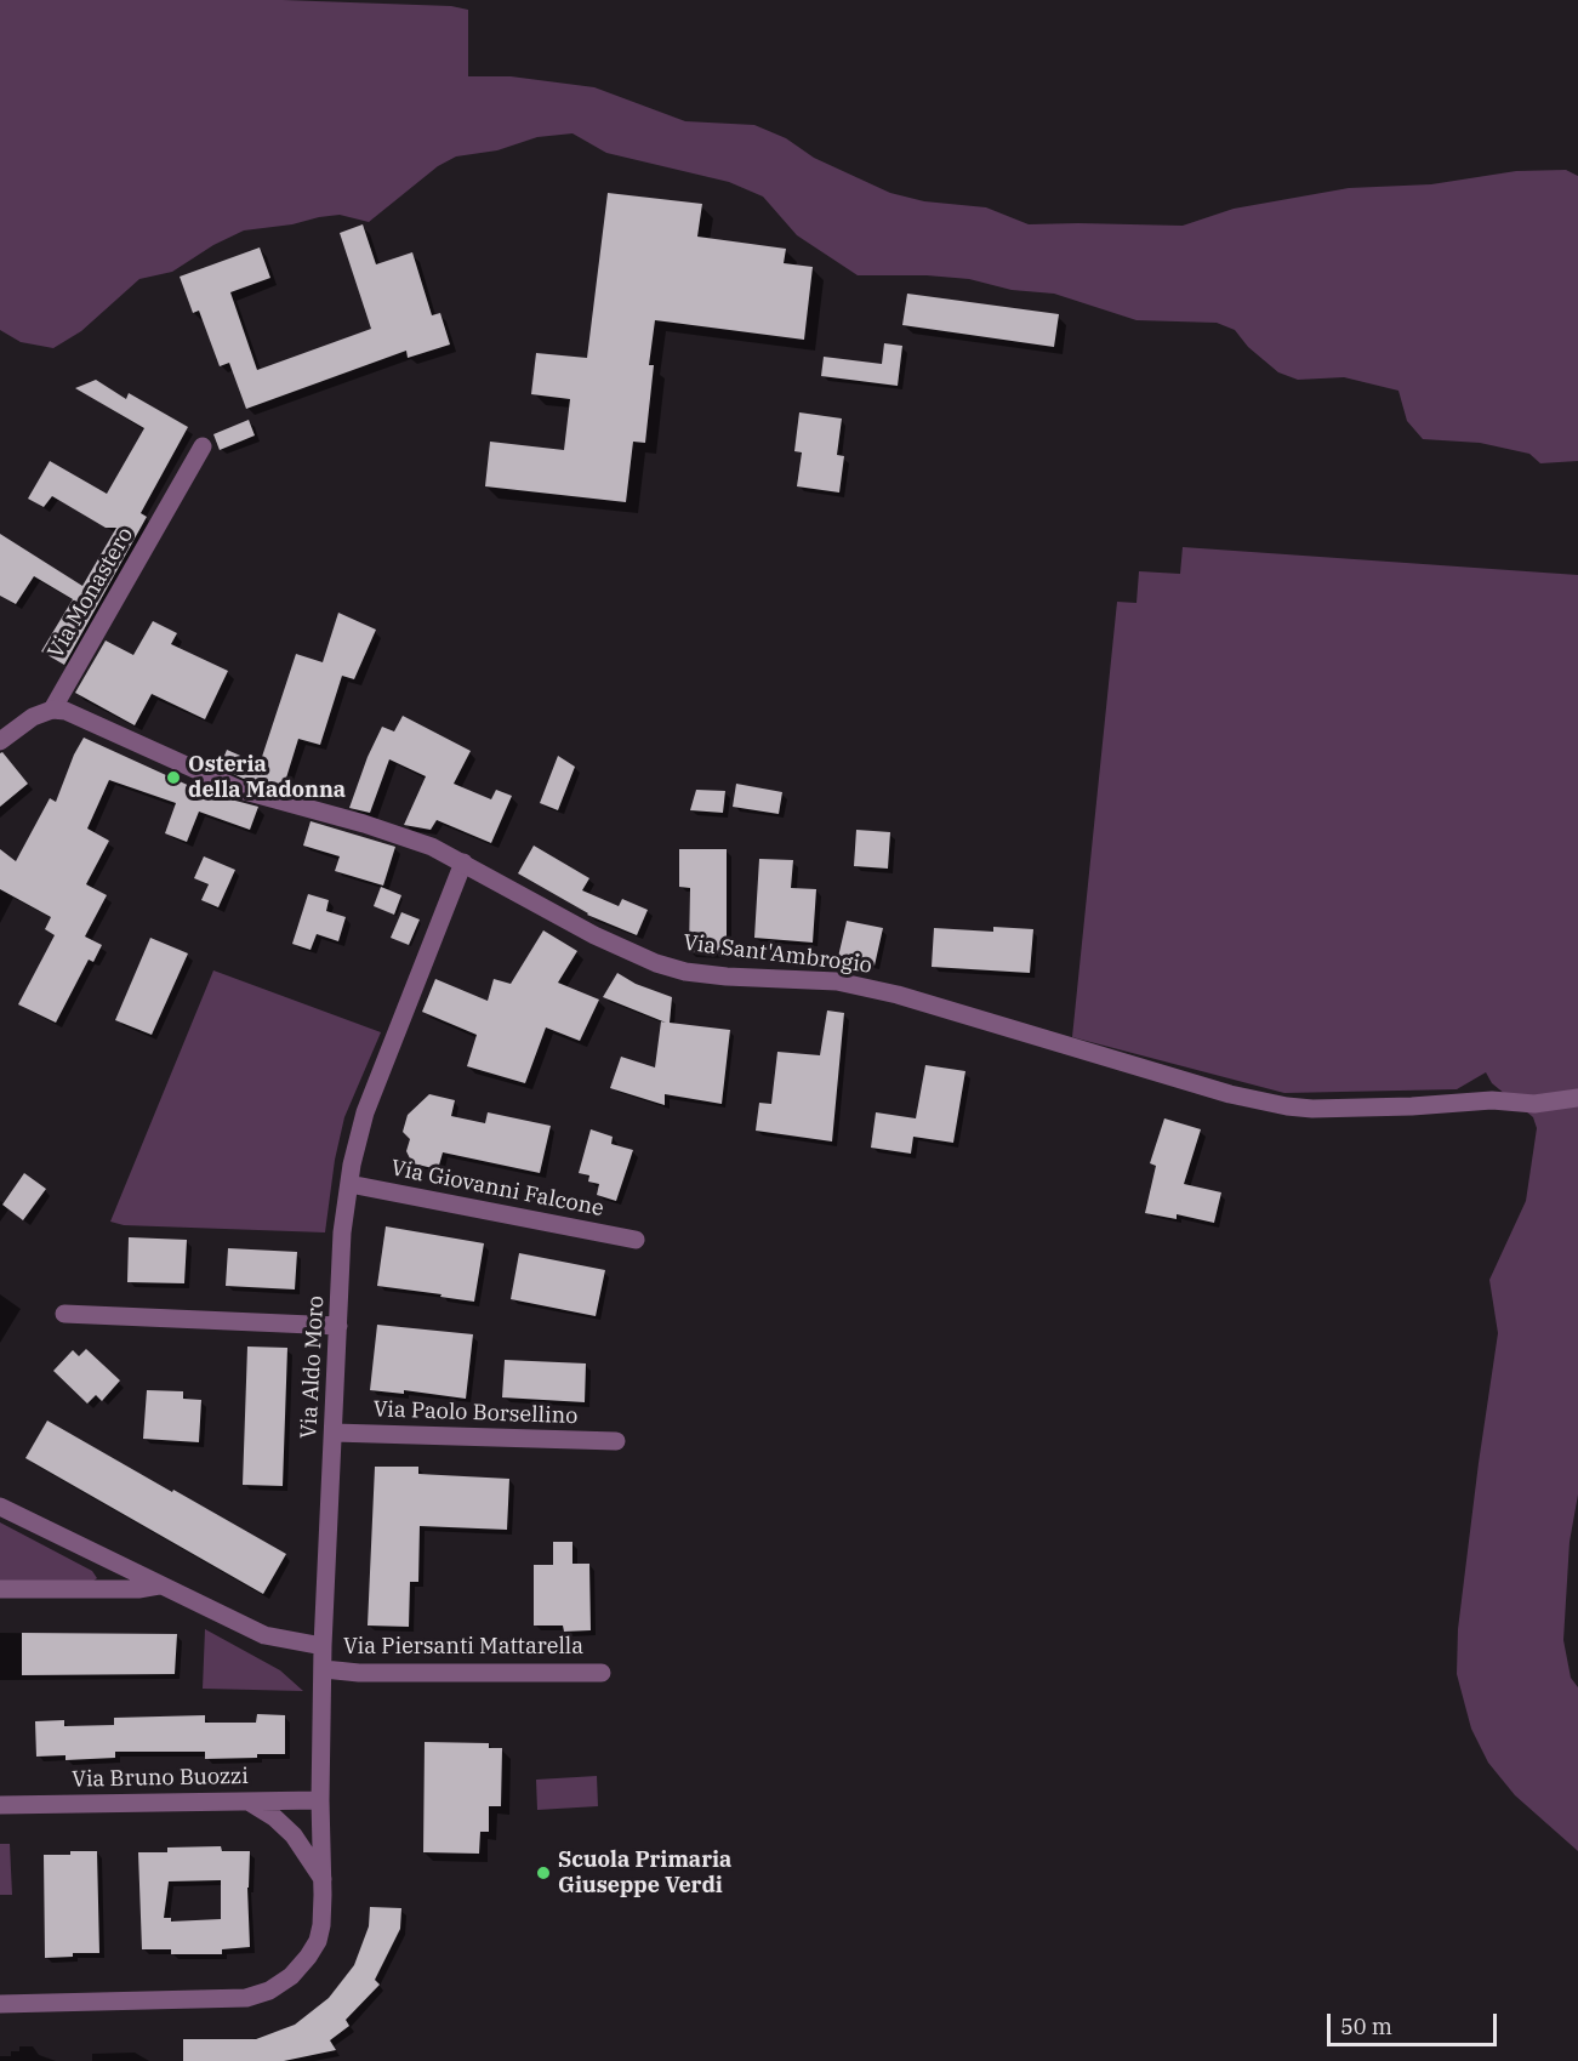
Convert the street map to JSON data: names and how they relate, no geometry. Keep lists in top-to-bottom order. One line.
{"streets":{"street":["Via Monastero","Via Sant'Ambrogio","Via Giovanni Falcone","Via Aldo Moro","Via Paolo Borsellino","Via Piersanti Mattarella","Via Bruno Buozzi"]},"crossings":[["Via Monastero","Via Sant'Ambrogio"],["Via Sant'Ambrogio","Via Aldo Moro"],["Via Giovanni Falcone","Via Aldo Moro"],["Via Aldo Moro","Via Paolo Borsellino"],["Via Aldo Moro","Via Piersanti Mattarella"],["Via Aldo Moro","Via Bruno Buozzi"]],"places":["Osteria della Madonna","Scuola Primaria Giuseppe Verdi"],"scale_bar":"50 m"}
